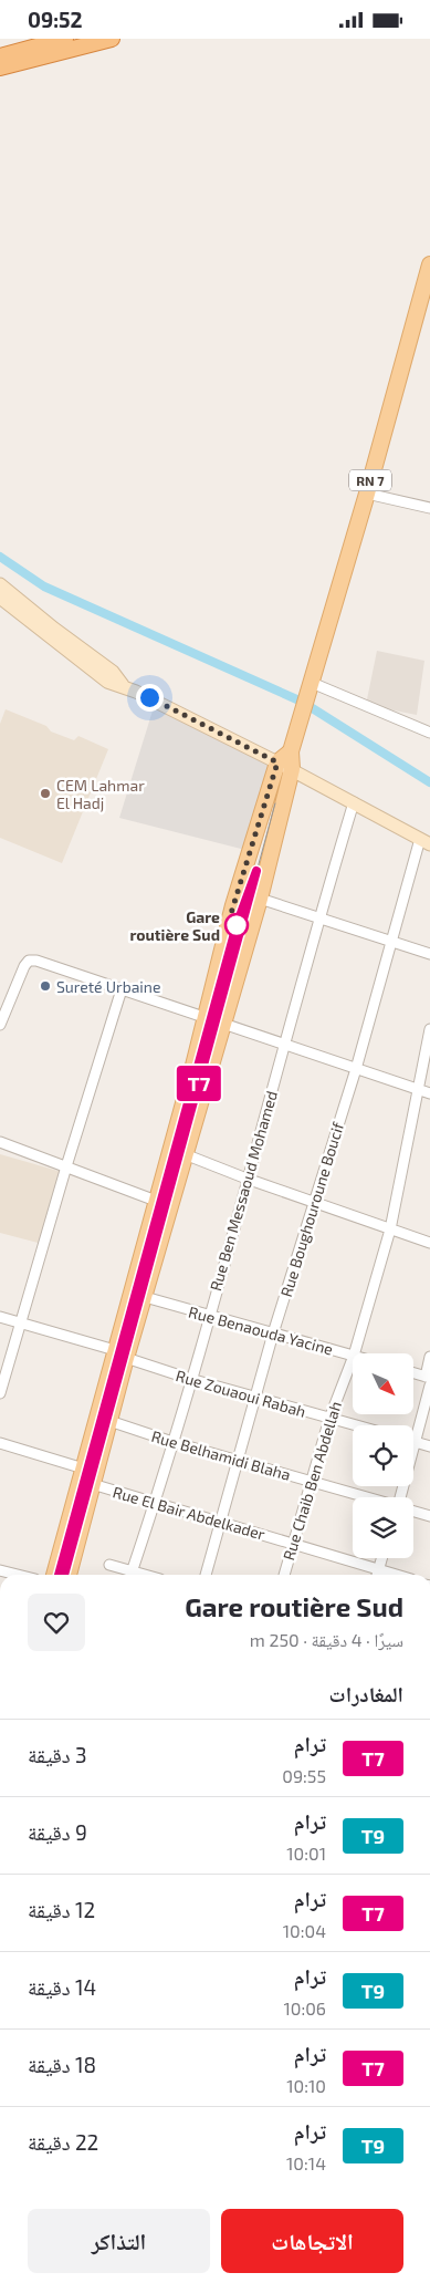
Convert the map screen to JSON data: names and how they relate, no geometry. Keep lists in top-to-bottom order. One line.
{"streets":{"main road":["RN 7"],"street":["Rue Ben Messaoud Mohamed","Rue Boughouroune Boucif","Rue Benaouda Yacine","Rue Zouaoui Rabah","Rue Belhamidi Blaha","Rue Chaib Ben Abdellah","Rue El Bair Abdelkader"]},"crossings":[["RN 7","Rue Benaouda Yacine"],["RN 7","Rue Zouaoui Rabah"],["RN 7","Rue Belhamidi Blaha"],["RN 7","Rue El Bair Abdelkader"],["Rue Ben Messaoud Mohamed","Rue Benaouda Yacine"],["Rue Ben Messaoud Mohamed","Rue Zouaoui Rabah"],["Rue Ben Messaoud Mohamed","Rue Belhamidi Blaha"],["Rue Ben Messaoud Mohamed","Rue El Bair Abdelkader"],["Rue Boughouroune Boucif","Rue Benaouda Yacine"],["Rue Boughouroune Boucif","Rue Zouaoui Rabah"],["Rue Boughouroune Boucif","Rue Belhamidi Blaha"],["Rue Boughouroune Boucif","Rue El Bair Abdelkader"],["Rue Zouaoui Rabah","Rue Chaib Ben Abdellah"],["Rue Belhamidi Blaha","Rue Chaib Ben Abdellah"],["Rue Chaib Ben Abdellah","Rue El Bair Abdelkader"]],"places":["CEM Lahmar El Hadj","Gare routière Sud","Sureté Urbaine"],"lines":["tram line T7"],"north":"bottom right","page":{"status":"09:52","on_map":"T7","heading":[["Gare routière Sud","سيرًا · 4 دقيقة · 250 m"],"المغادرات"],"list":[{"mark":"T7","name":"ترام","note":"09:55","value":"3 دقيقة"},{"mark":"T9","name":"ترام","note":"10:01","value":"9 دقيقة"},{"mark":"T7","name":"ترام","note":"10:04","value":"12 دقيقة"},{"mark":"T9","name":"ترام","note":"10:06","value":"14 دقيقة"},{"mark":"T7","name":"ترام","note":"10:10","value":"18 دقيقة"},{"mark":"T9","name":"ترام","note":"10:14","value":"22 دقيقة"}],"buttons":["الاتجاهات","التذاكر"]}}
